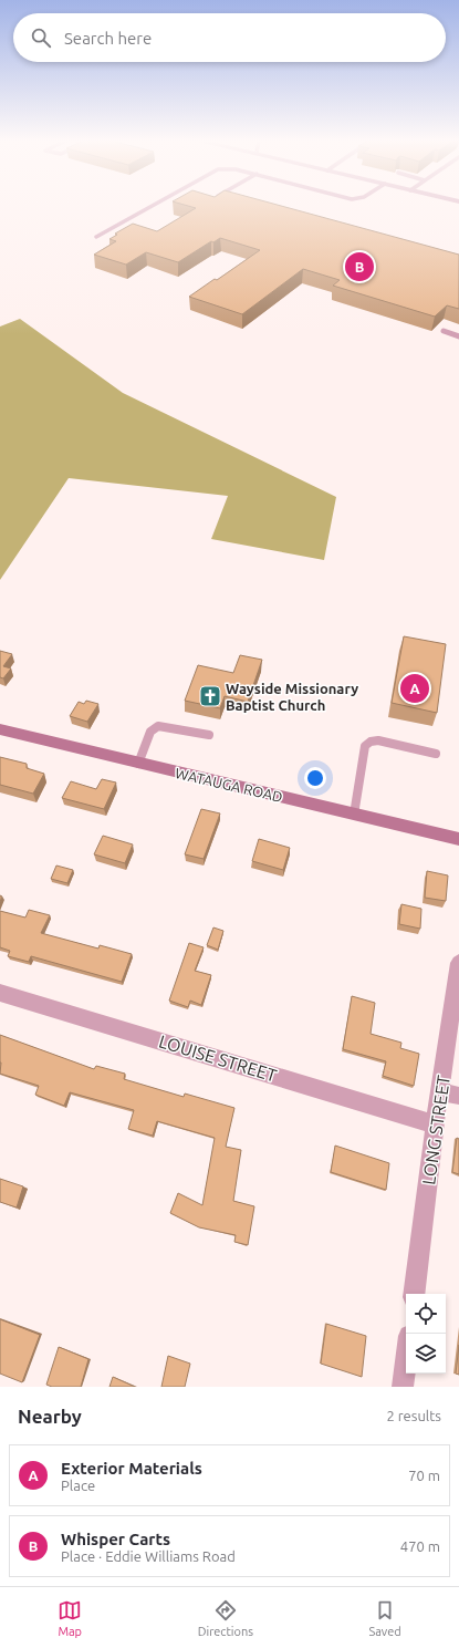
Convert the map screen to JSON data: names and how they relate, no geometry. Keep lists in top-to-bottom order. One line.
{"streets":{"main road":["WATAUGA ROAD"],"street":["LOUISE STREET","LONG STREET"]},"crossings":[["LOUISE STREET","LONG STREET"]],"places":{"church":["Wayside Missionary Baptist Church"]},"page":{"search":"Search here","pins":["B","A"],"heading":["Nearby","2 results"],"list":[{"mark":"A","name":"Exterior Materials","note":"Place","value":"70 m"},{"mark":"B","name":"Whisper Carts","note":"Place · Eddie Williams Road","value":"470 m"}],"nav":["Map","Directions","Saved"]}}
